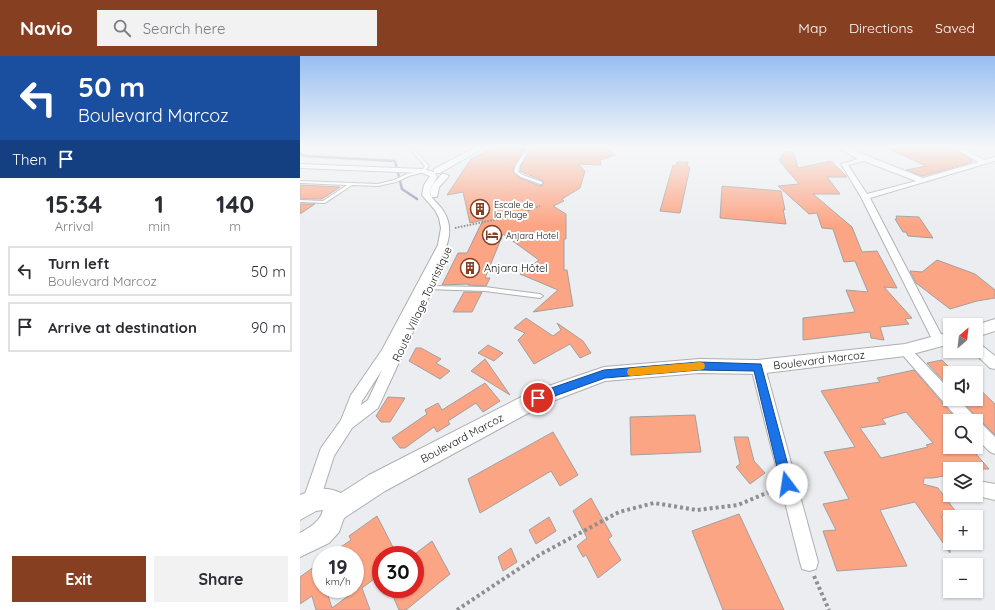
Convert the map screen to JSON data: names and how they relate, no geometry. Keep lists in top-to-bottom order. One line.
{"streets":{"main road":["Boulevard Marcoz"],"street":["Route Village Touristique"]},"places":{"building":["Escale de la Plage","Anjara Hôtel"],"hotel":["Anjara Hotel"]},"north":"top right","page":{"header":"Navio","search":"Search here","nav":["Map","Directions","Saved"],"turn":["50 m","Boulevard Marcoz"],"then":"Then","eta":["15:34","Arrival","1","min","140","m"],"list":[{"name":"Turn left","note":"Boulevard Marcoz","value":"50 m"},{"name":"Arrive at destination","value":"90 m"}],"map_buttons":["+","−"],"speed":"19 km/h","limit":"30","buttons":["Exit","Share"]}}
